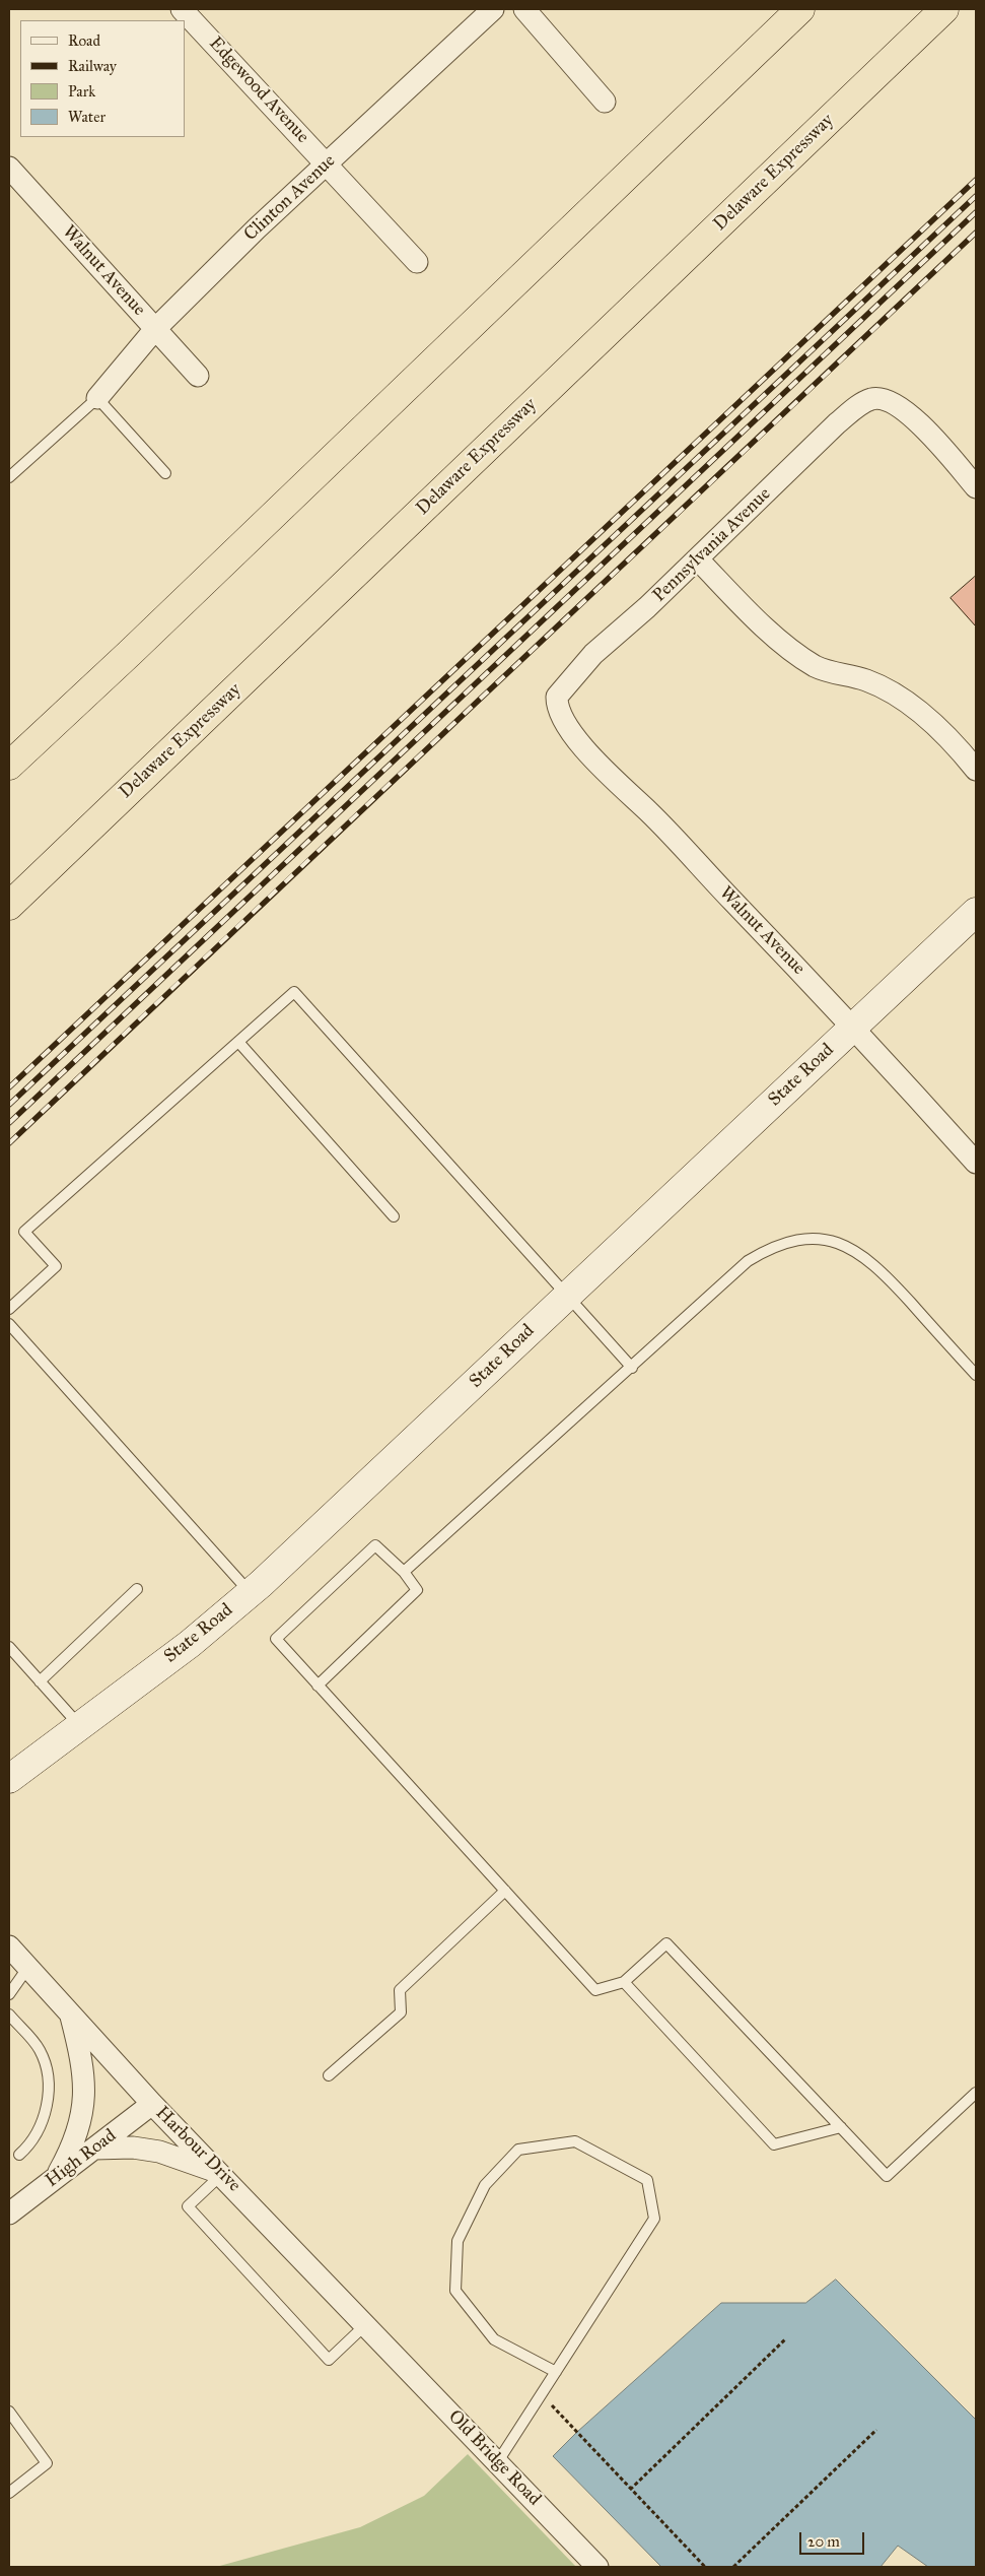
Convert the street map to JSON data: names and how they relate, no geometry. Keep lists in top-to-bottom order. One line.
{"streets":{"highway":["Delaware Expressway"],"main road":["State Road"],"street":["Edgewood Avenue","Clinton Avenue","Walnut Avenue","Pennsylvania Avenue","Harbour Drive","High Road","Old Bridge Road"]},"crossings":[["Edgewood Avenue","Clinton Avenue"],["Clinton Avenue","Walnut Avenue"],["Walnut Avenue","Pennsylvania Avenue"],["Walnut Avenue","State Road"],["Harbour Drive","High Road"],["Harbour Drive","Old Bridge Road"]],"legend":["Road","Railway","Park","Water"],"scale_bar":"20 m"}
